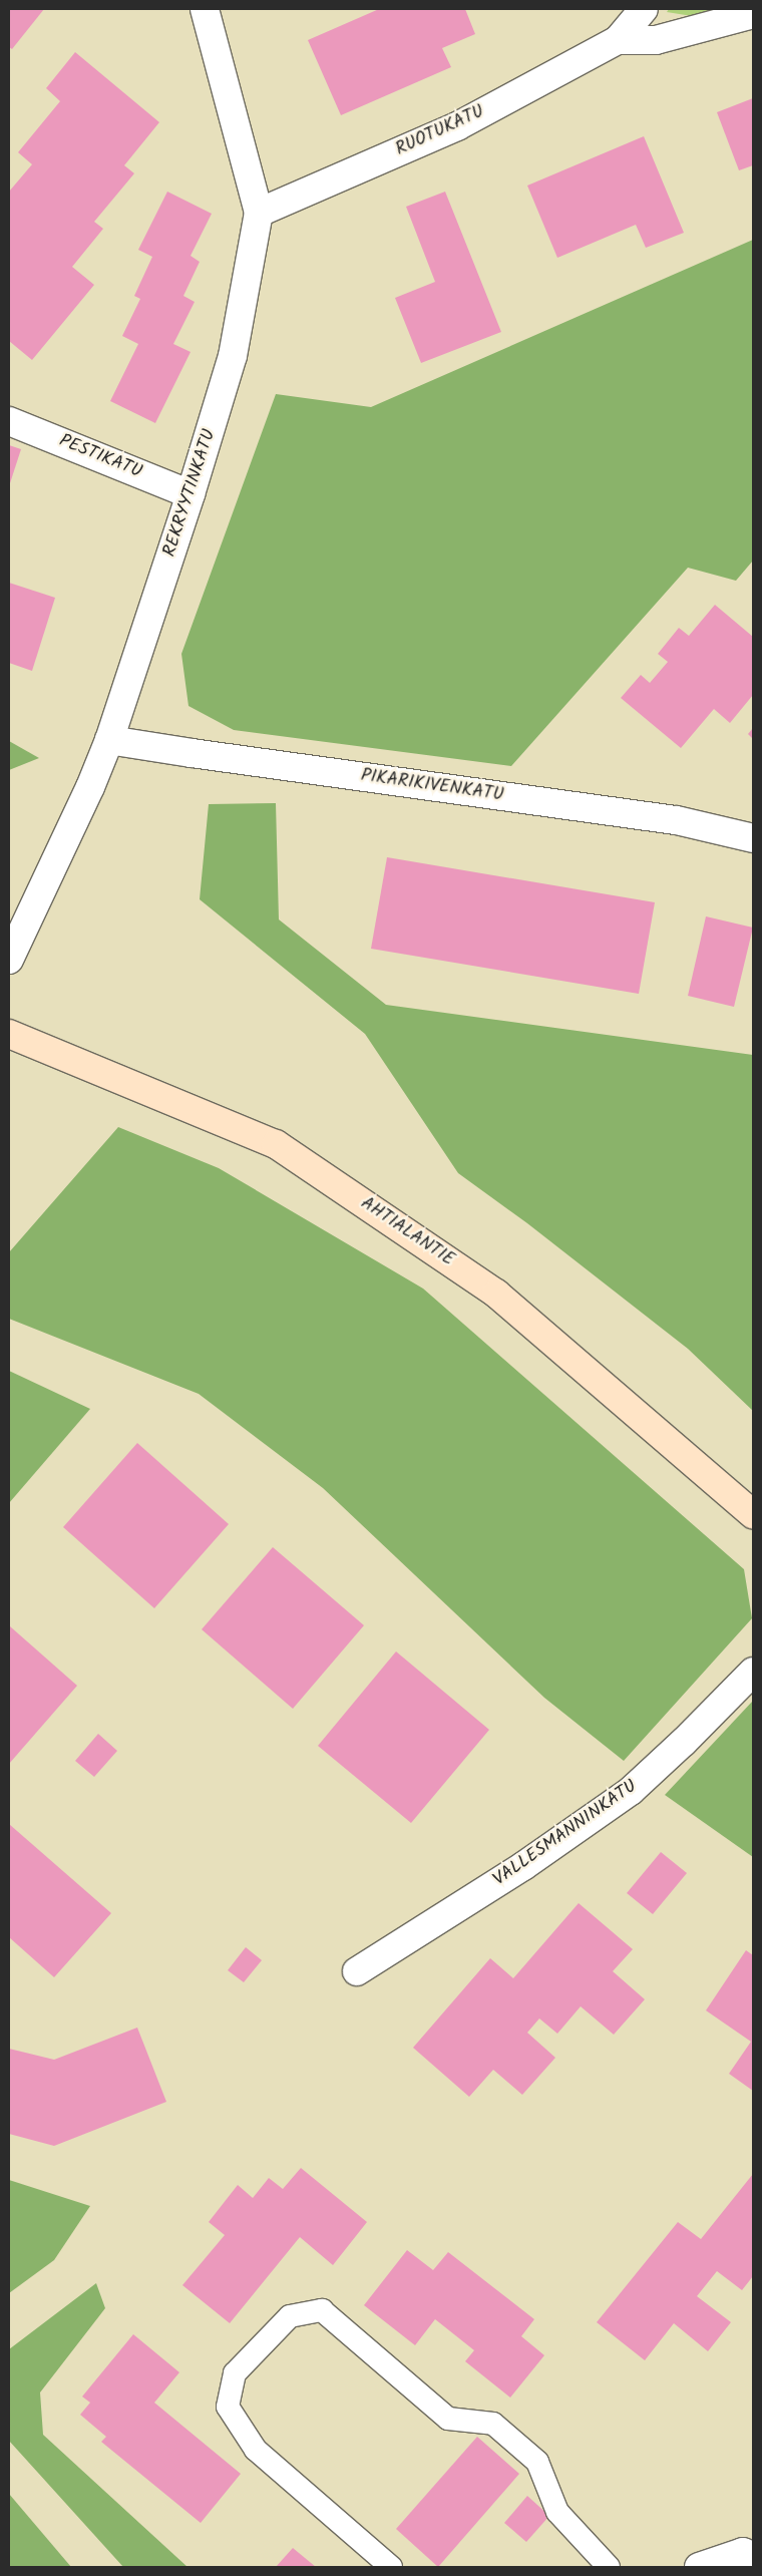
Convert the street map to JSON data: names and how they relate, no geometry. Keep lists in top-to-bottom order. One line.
{"streets":{"main road":["AHTIALANTIE"],"street":["RUOTUKATU","PESTIKATU","REKRYYTINKATU","PIKARIKIVENKATU","VALLESMANNINKATU"]},"crossings":[["RUOTUKATU","REKRYYTINKATU"],["PESTIKATU","REKRYYTINKATU"],["REKRYYTINKATU","PIKARIKIVENKATU"]]}
